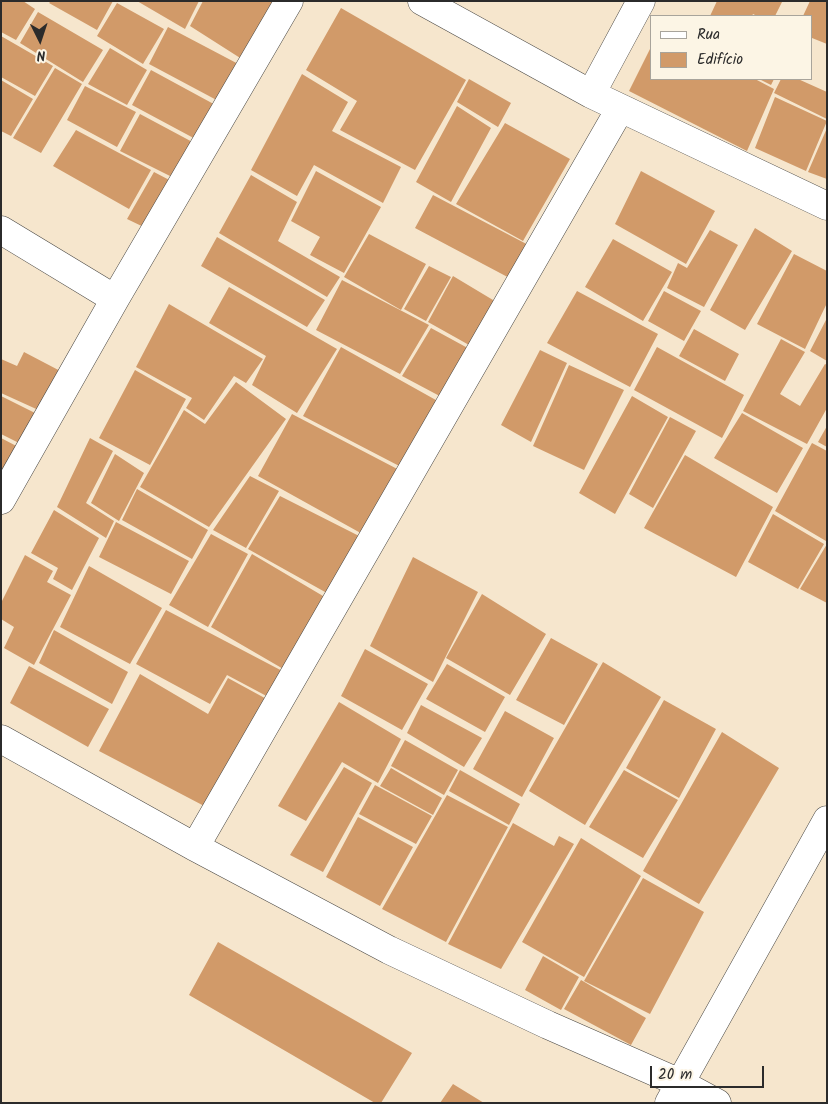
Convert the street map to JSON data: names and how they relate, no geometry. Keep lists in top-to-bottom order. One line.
{"legend":["Rua","Edifício"],"scale_bar":"20 m","north":"bottom"}
